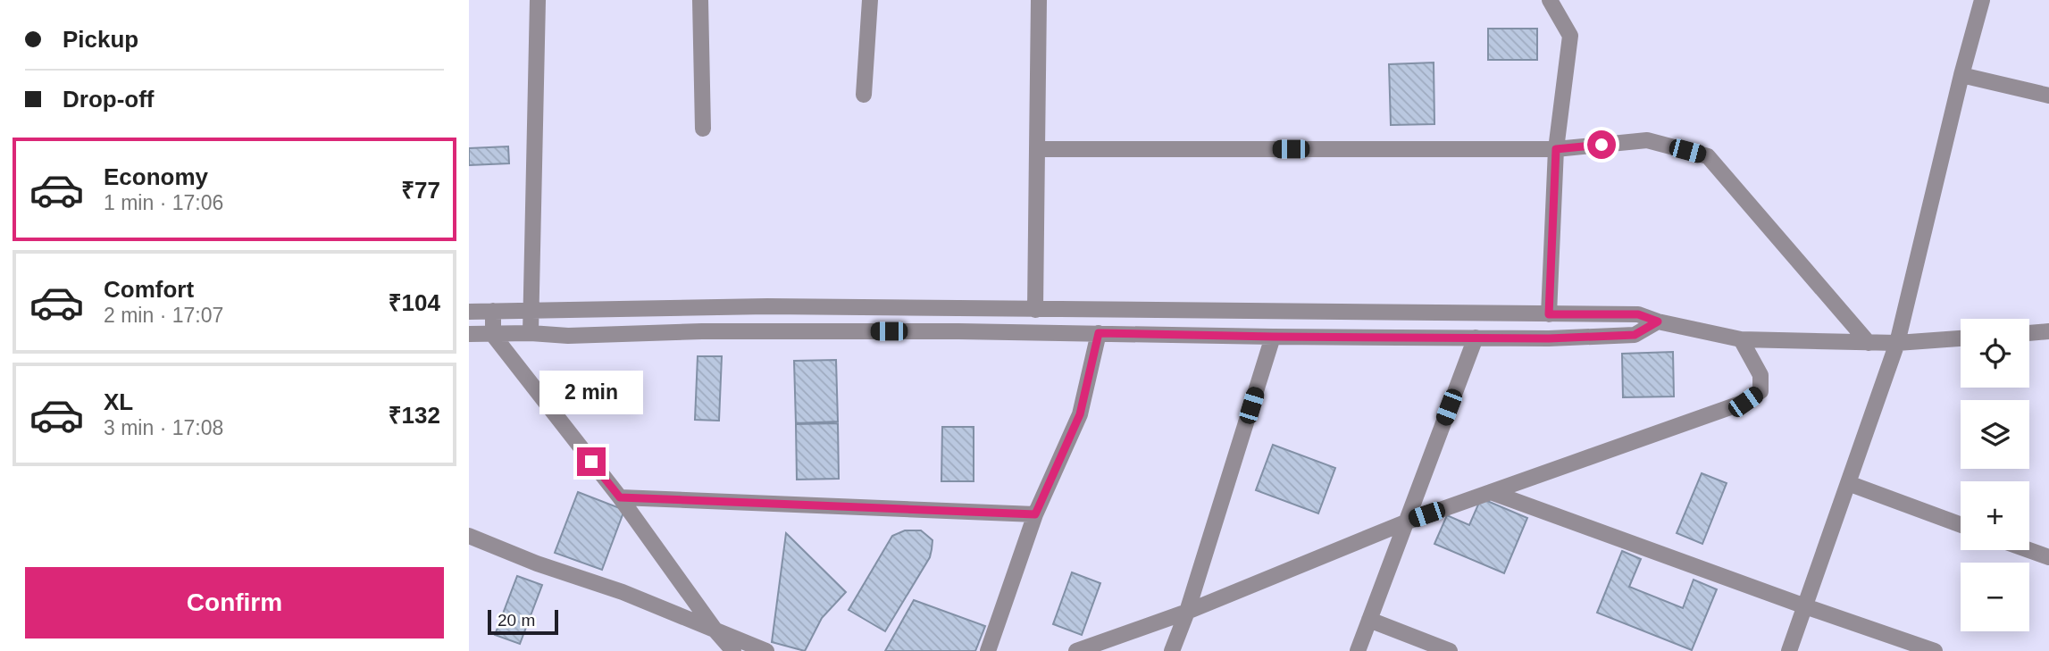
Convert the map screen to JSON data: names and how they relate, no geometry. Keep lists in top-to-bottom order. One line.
{"scale_bar":"20 m","page":{"banner":["Pickup","Drop-off"],"list":[{"name":"Economy","note":"1 min · 17:06","value":"₹77"},{"name":"Comfort","note":"2 min · 17:07","value":"₹104"},{"name":"XL","note":"3 min · 17:08","value":"₹132"}],"map_buttons":["+","−"],"bubble":"2 min","buttons":"Confirm","scale":"20 m"}}
